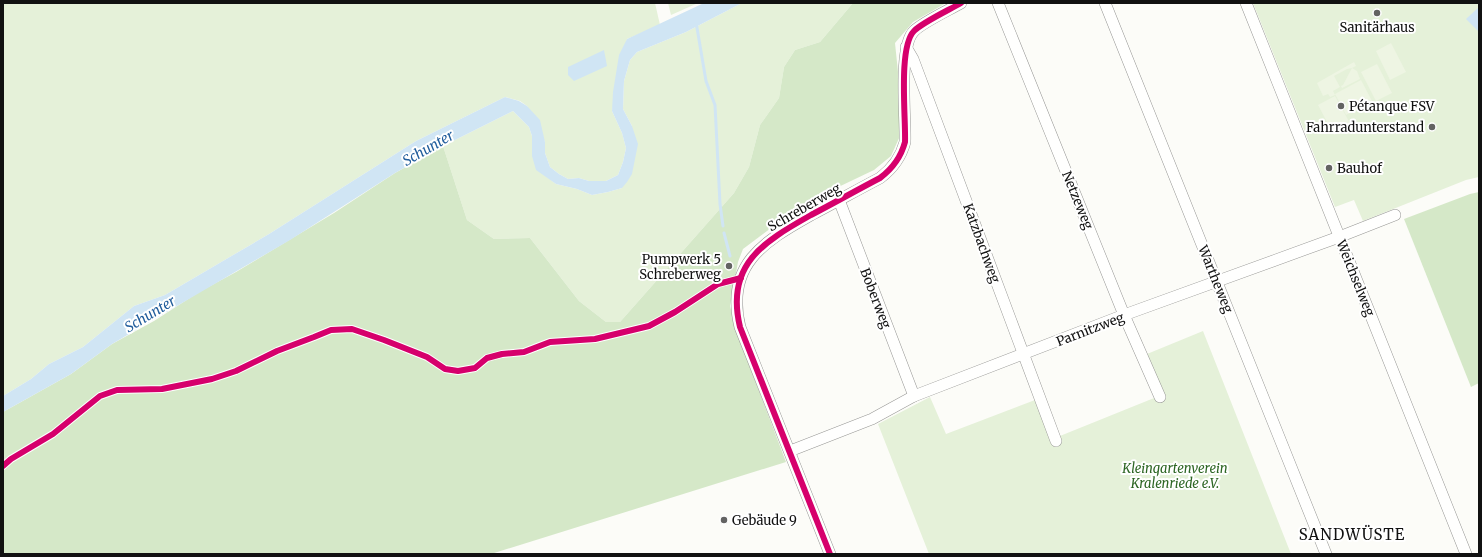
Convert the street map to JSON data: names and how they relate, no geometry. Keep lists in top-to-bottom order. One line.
{"streets":{"street":["Netzeweg","Schreberweg","Katzbachweg","Weichselweg","Wartheweg","Boberweg","Parnitzweg"]},"crossings":[["Netzeweg","Parnitzweg"],["Schreberweg","Katzbachweg"],["Schreberweg","Boberweg"],["Schreberweg","Parnitzweg"],["Katzbachweg","Parnitzweg"],["Weichselweg","Parnitzweg"],["Wartheweg","Parnitzweg"],["Boberweg","Parnitzweg"]],"districts":["SANDWÜSTE"],"water":["Schunter"],"parks":["Kleingartenverein Kralenriede e.V."],"places":["Sanitärhaus","Pétanque FSV","Fahrradunterstand","Bauhof","Pumpwerk 5 Schreberweg","Gebäude 9"]}
